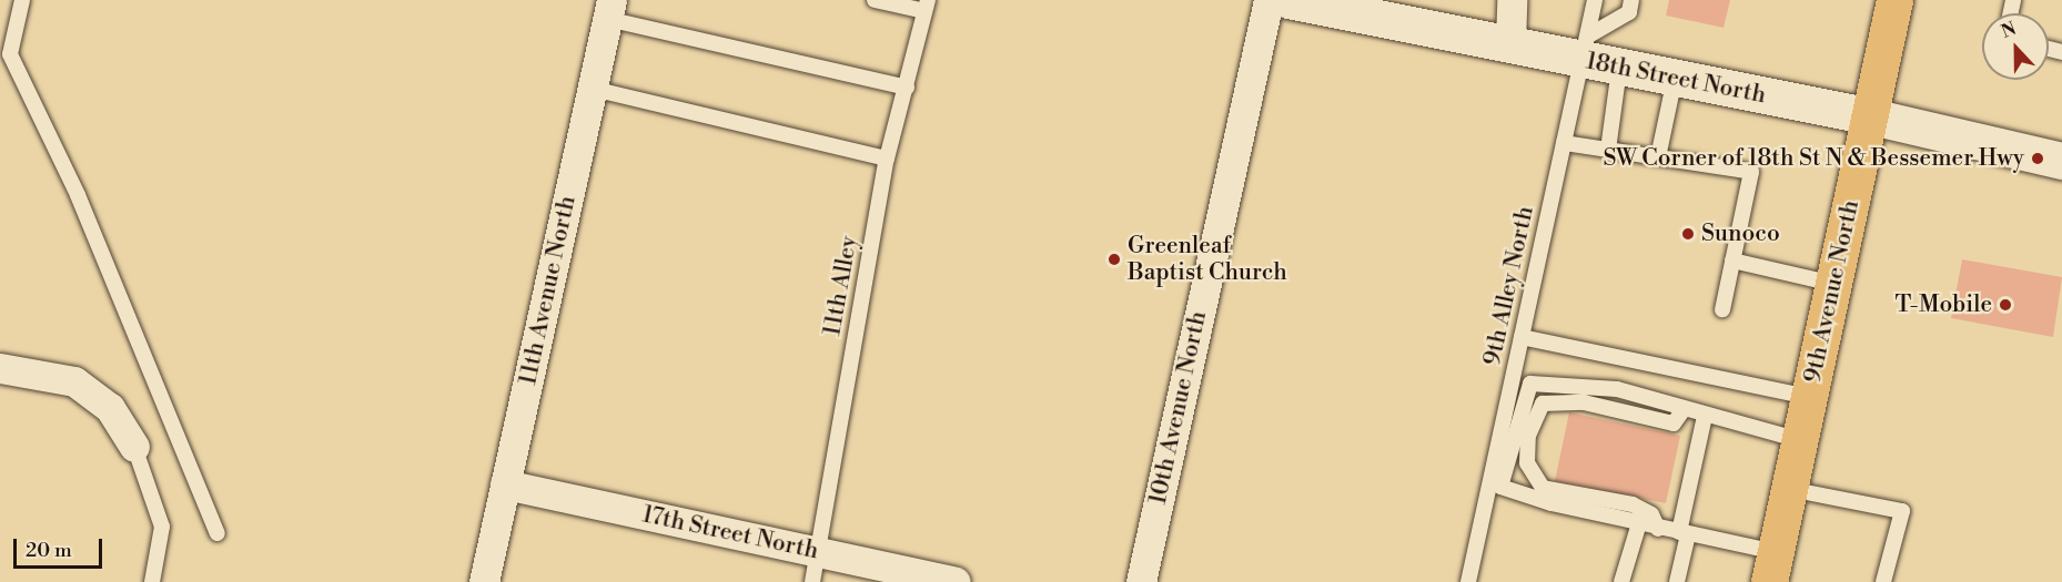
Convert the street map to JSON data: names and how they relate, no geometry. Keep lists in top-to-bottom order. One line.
{"streets":{"main road":["18th Street North","9th Avenue North"],"street":["11th Avenue North","10th Avenue North","17th Street North"],"lane":["11th Alley","9th Alley North"]},"crossings":[["18th Street North","9th Alley North"],["18th Street North","9th Avenue North"],["11th Alley","17th Street North"],["11th Avenue North","17th Street North"]],"places":["SW Corner of 18th St N & Bessemer Hwy","Sunoco","Greenleaf Baptist Church","T-Mobile"],"scale_bar":"20 m","north":"top"}
